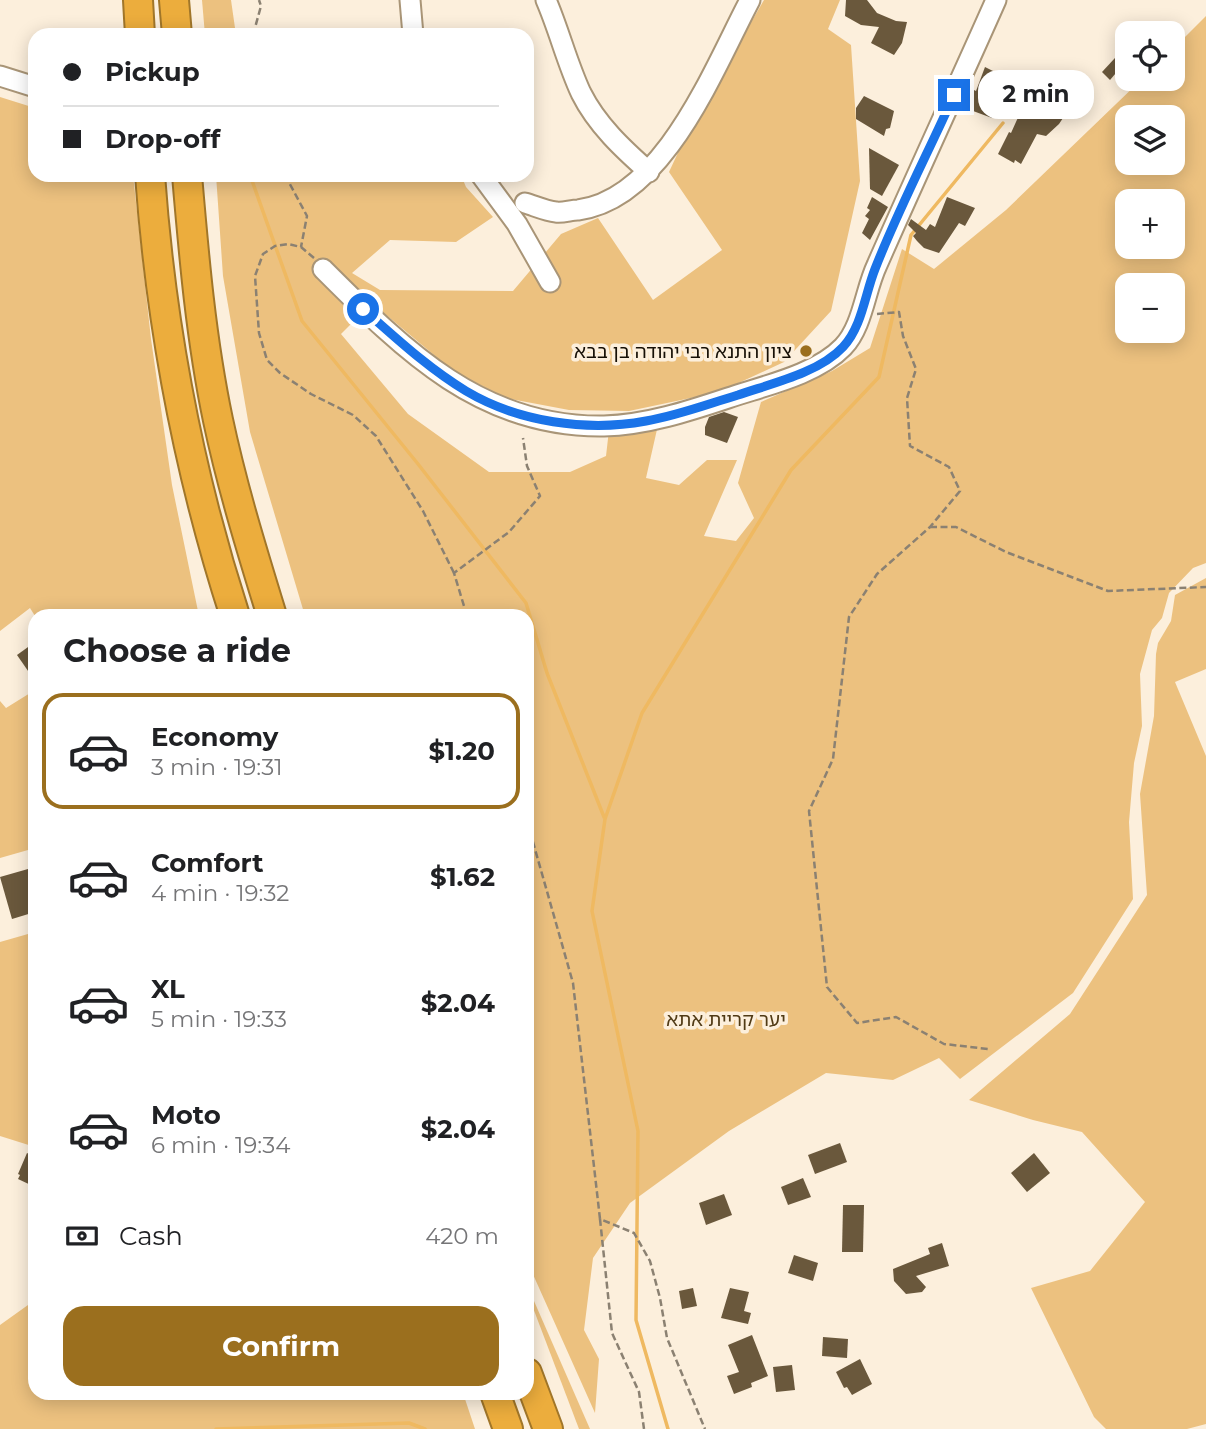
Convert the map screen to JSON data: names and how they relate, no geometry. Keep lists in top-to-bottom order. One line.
{"parks":["יער קריית אתא"],"places":["ציון התנא רבי יהודה בן בבא"],"page":{"map_buttons":["+","−"],"banner":["Pickup","Drop-off"],"bubble":"2 min","heading":"Choose a ride","list":[{"name":"Economy","note":"3 min · 19:31","value":"$1.20"},{"name":"Comfort","note":"4 min · 19:32","value":"$1.62"},{"name":"XL","note":"5 min · 19:33","value":"$2.04"},{"name":"Moto","note":"6 min · 19:34","value":"$2.04"}],"pay":["Cash","420 m"],"buttons":"Confirm"}}
